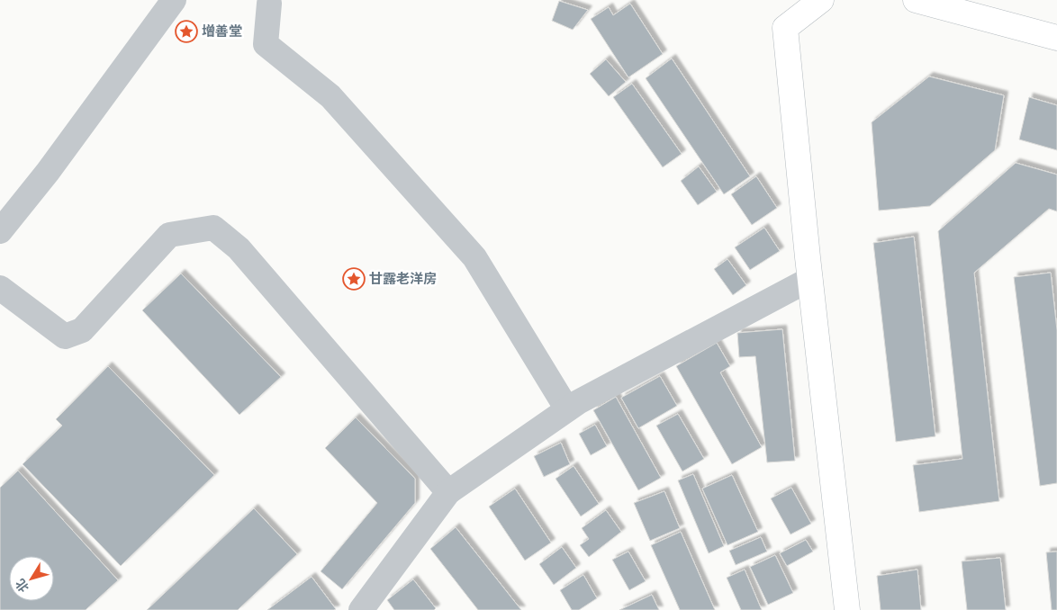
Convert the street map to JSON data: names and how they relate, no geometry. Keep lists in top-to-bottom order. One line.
{"places":{"place":["增善堂","甘露老洋房"]},"north":"bottom left"}
